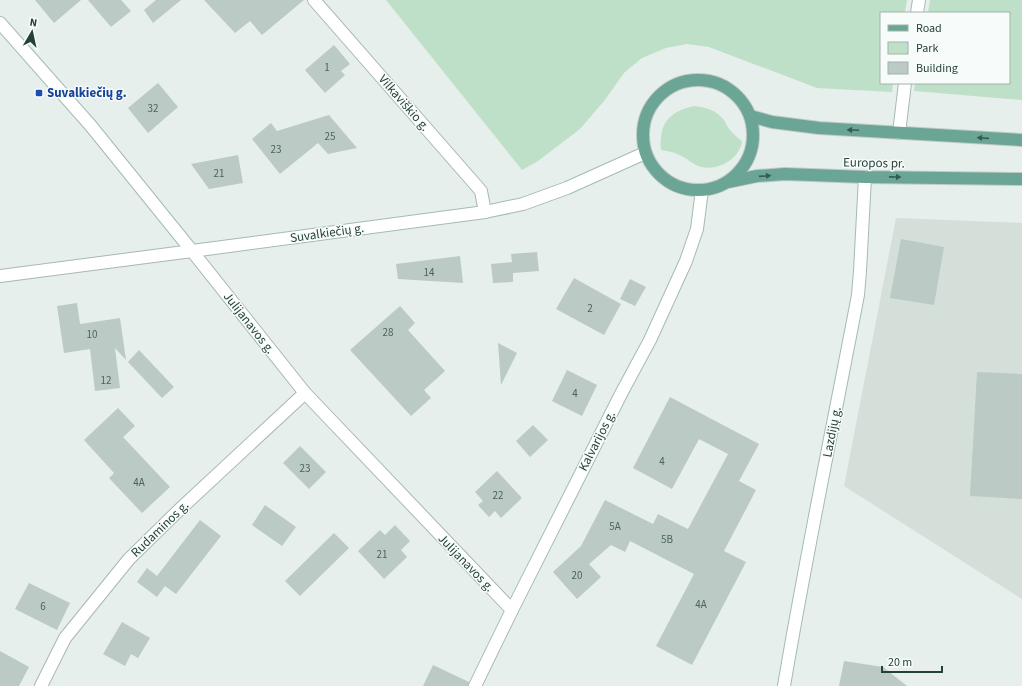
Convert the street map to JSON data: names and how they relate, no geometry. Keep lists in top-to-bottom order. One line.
{"streets":{"main road":["Europos pr."],"street":["Vilkaviškio g.","Suvalkiečių g.","Julijanavos g.","Lazdijų g.","Kalvarijos g.","Rudaminos g."]},"crossings":[["Vilkaviškio g.","Suvalkiečių g."],["Europos pr.","Suvalkiečių g."],["Europos pr.","Lazdijų g."],["Europos pr.","Kalvarijos g."],["Suvalkiečių g.","Julijanavos g."],["Suvalkiečių g.","Kalvarijos g."],["Julijanavos g.","Kalvarijos g."],["Julijanavos g.","Rudaminos g."]],"places":{"transit":["Suvalkiečių g."]},"house_numbers":["1","32","25","23","21","14","2","28","10","12","4","4","23","4A","22","5A","5B","21","20","4A","6"],"legend":["Road","Park","Building"],"scale_bar":"20 m","north":"top"}
